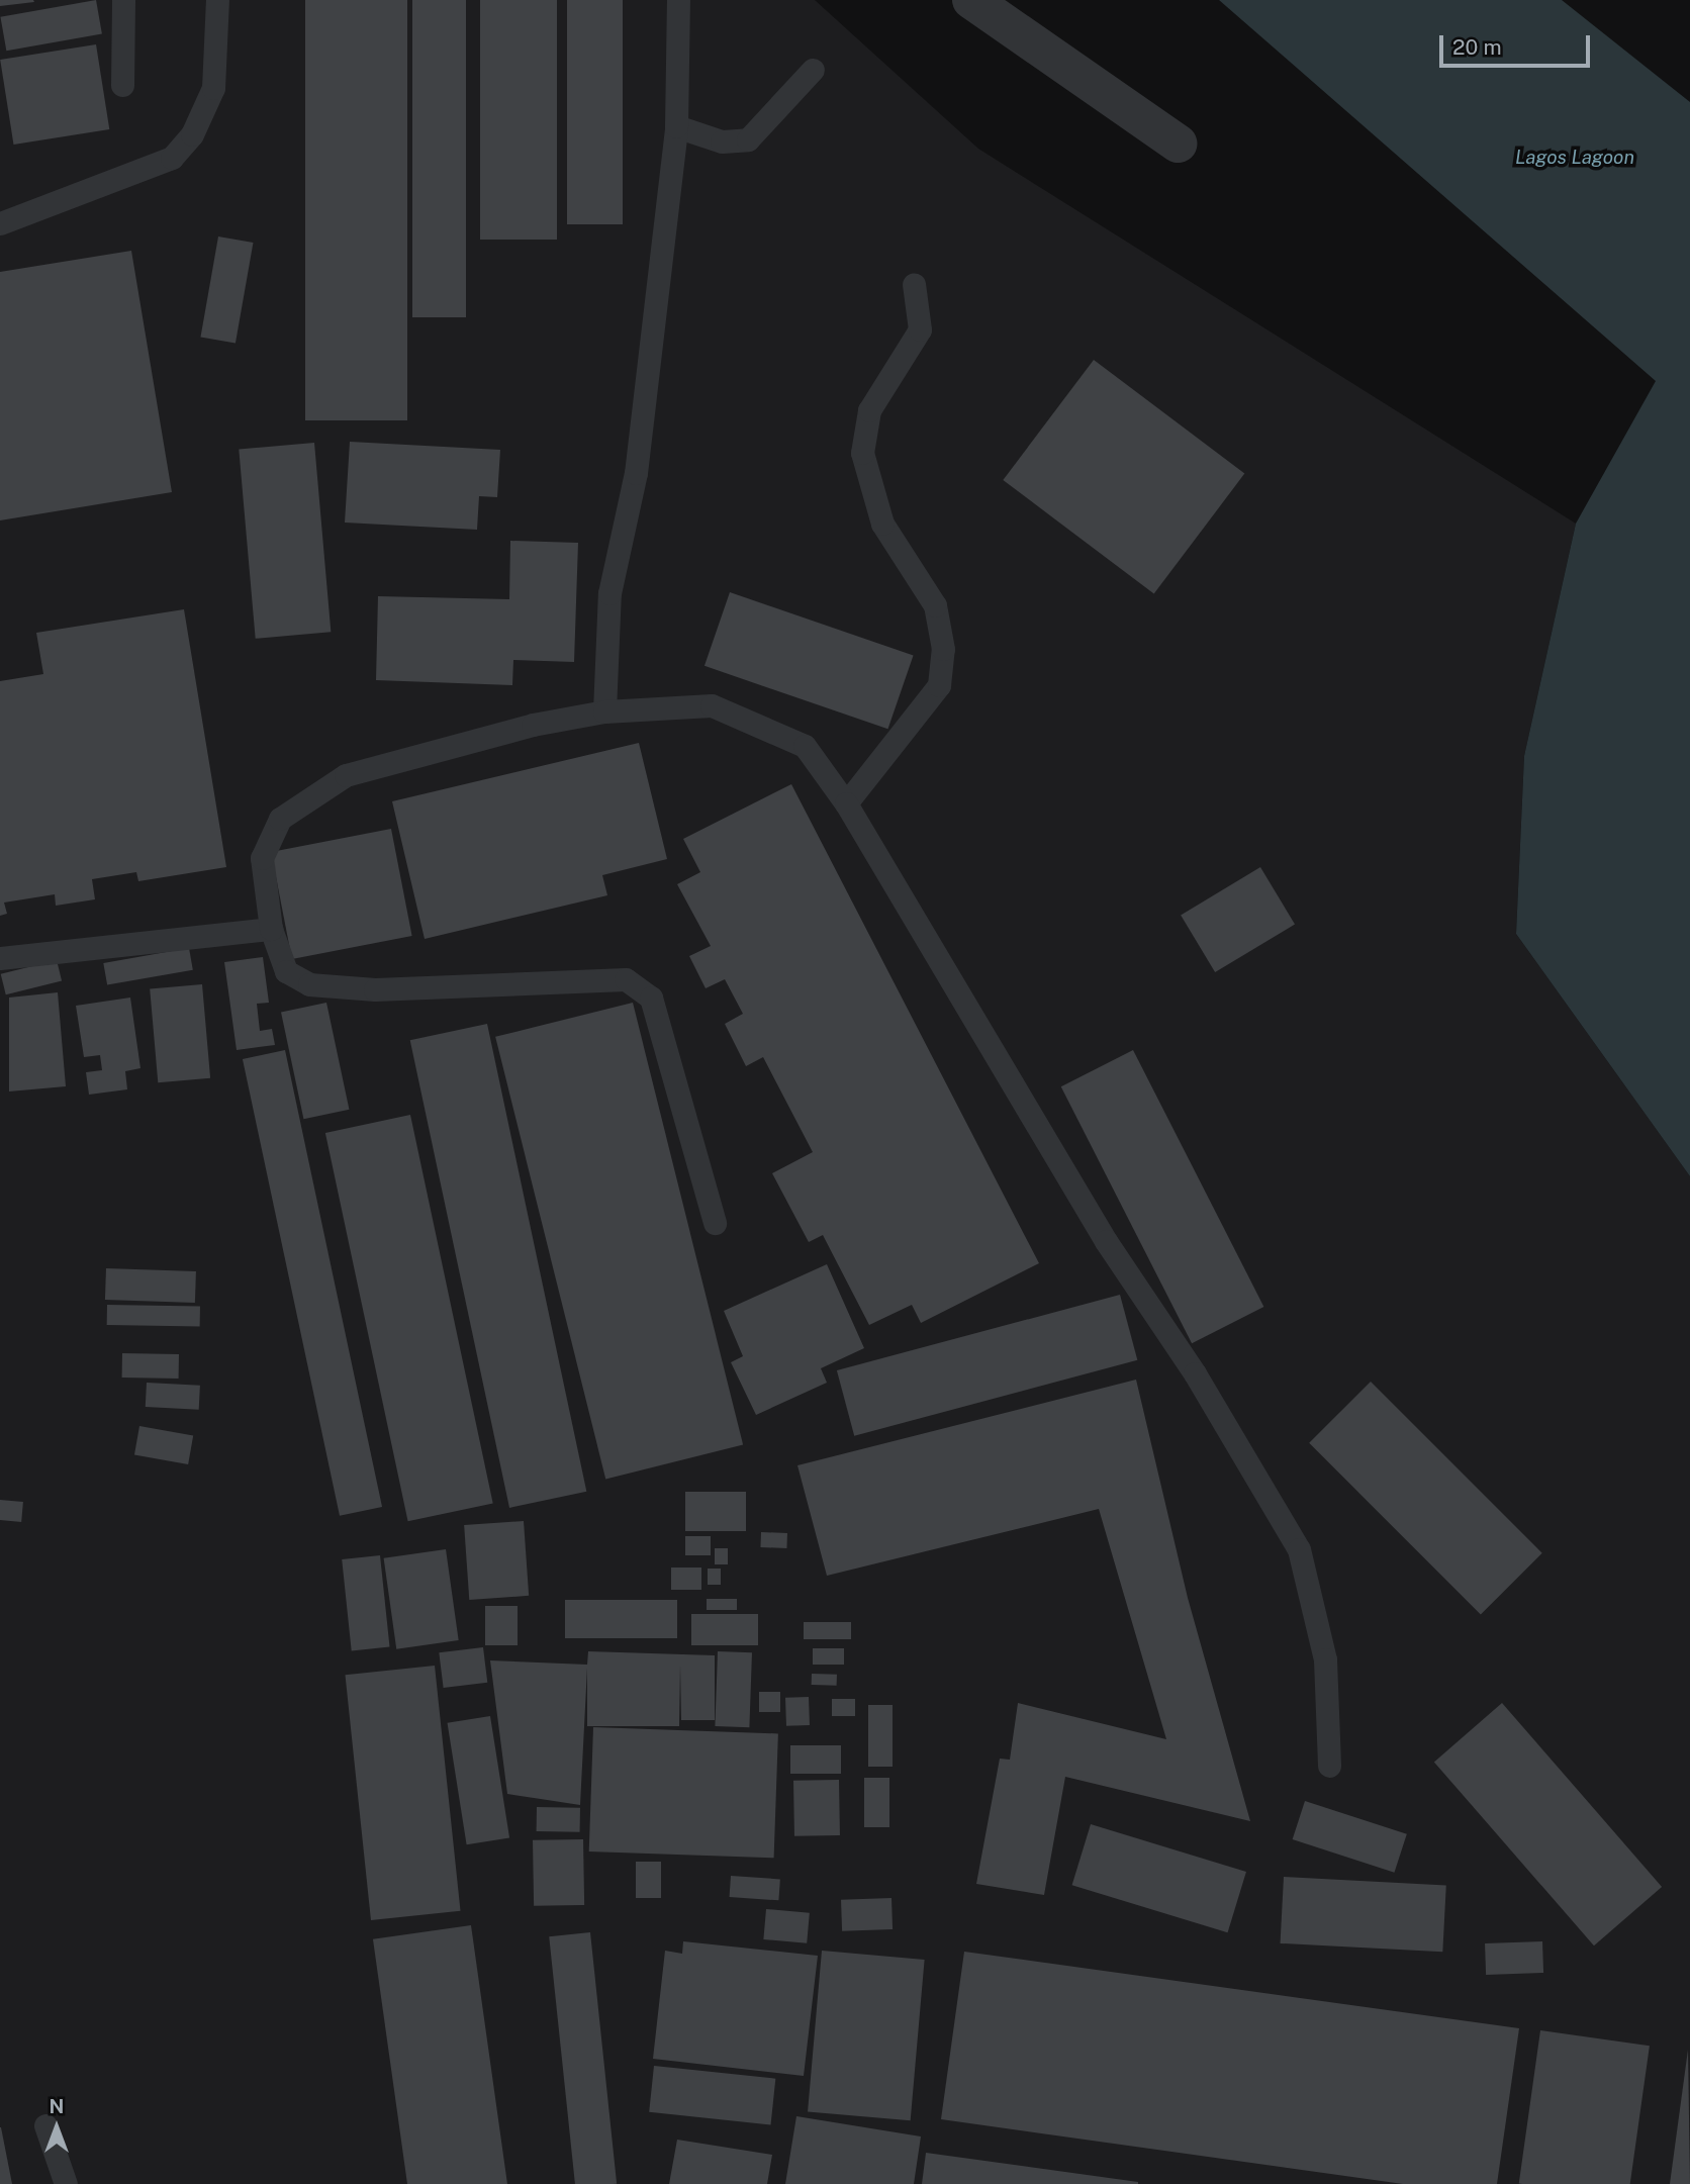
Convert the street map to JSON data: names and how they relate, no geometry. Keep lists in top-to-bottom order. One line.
{"water":["Lagos Lagoon"],"scale_bar":"20 m","north":"top"}
